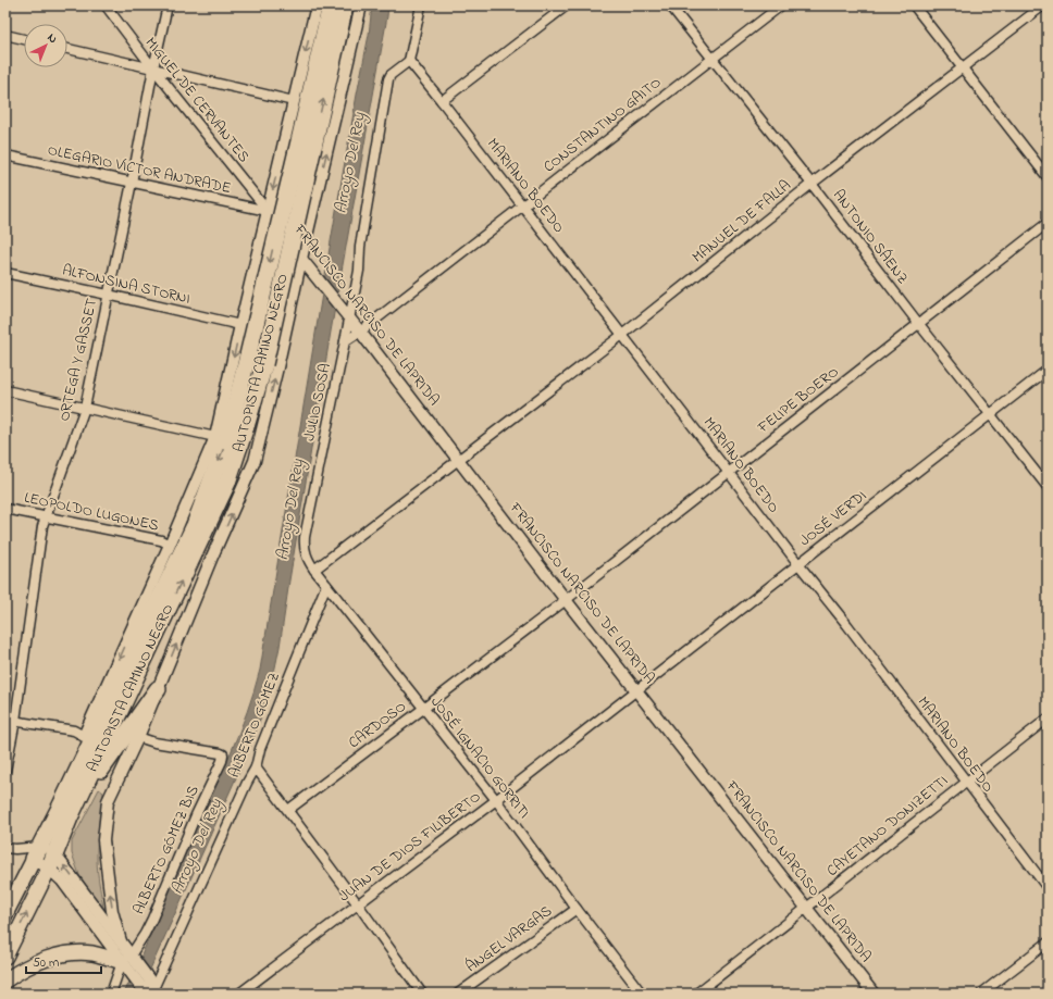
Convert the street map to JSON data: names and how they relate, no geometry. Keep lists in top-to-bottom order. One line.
{"streets":{"highway":["AUTOPISTA CAMINO NEGRO"],"street":["MIGUEL DE CERVANTES","CONSTANTINO GAITO","OLEGARIO VÍCTOR ANDRADE","MARIANO BOEDO","MANUEL DE FALLA","ANTONIO SÁENZ","ALFONSINA STORNI","FRANCISCO NARCISO DE LAPRIDA","ORTEGA Y GASSET","FELIPE BOERO","JULIO SOSA","LEOPOLDO LUGONES","JOSÉ VERDI","ALBERTO GÓMEZ","CARDOSO","JOSÉ IGNACIO GORRITI","CAYETANO DONIZETTI","JUAN DE DIOS FILIBERTO","ALBERTO GÓMEZ BIS","ÁNGEL VARGAS"]},"crossings":[["MIGUEL DE CERVANTES","OLEGARIO VÍCTOR ANDRADE"],["MIGUEL DE CERVANTES","FRANCISCO NARCISO DE LAPRIDA"],["MIGUEL DE CERVANTES","ORTEGA Y GASSET"],["CONSTANTINO GAITO","MARIANO BOEDO"],["CONSTANTINO GAITO","ANTONIO SÁENZ"],["CONSTANTINO GAITO","FRANCISCO NARCISO DE LAPRIDA"],["OLEGARIO VÍCTOR ANDRADE","FRANCISCO NARCISO DE LAPRIDA"],["OLEGARIO VÍCTOR ANDRADE","ORTEGA Y GASSET"],["MARIANO BOEDO","MANUEL DE FALLA"],["MARIANO BOEDO","FELIPE BOERO"],["MARIANO BOEDO","JULIO SOSA"],["MARIANO BOEDO","JOSÉ VERDI"],["MARIANO BOEDO","CAYETANO DONIZETTI"],["MANUEL DE FALLA","ANTONIO SÁENZ"],["MANUEL DE FALLA","FRANCISCO NARCISO DE LAPRIDA"],["ANTONIO SÁENZ","FELIPE BOERO"],["ANTONIO SÁENZ","JOSÉ VERDI"],["ALFONSINA STORNI","ORTEGA Y GASSET"],["FRANCISCO NARCISO DE LAPRIDA","FELIPE BOERO"],["FRANCISCO NARCISO DE LAPRIDA","JULIO SOSA"],["FRANCISCO NARCISO DE LAPRIDA","JOSÉ VERDI"],["FRANCISCO NARCISO DE LAPRIDA","CARDOSO"],["FRANCISCO NARCISO DE LAPRIDA","CAYETANO DONIZETTI"],["FRANCISCO NARCISO DE LAPRIDA","JUAN DE DIOS FILIBERTO"],["ORTEGA Y GASSET","LEOPOLDO LUGONES"],["FELIPE BOERO","CARDOSO"],["JULIO SOSA","JOSÉ IGNACIO GORRITI"],["JOSÉ VERDI","JUAN DE DIOS FILIBERTO"],["ALBERTO GÓMEZ","JOSÉ IGNACIO GORRITI"],["CARDOSO","JOSÉ IGNACIO GORRITI"],["JOSÉ IGNACIO GORRITI","JUAN DE DIOS FILIBERTO"],["JOSÉ IGNACIO GORRITI","ÁNGEL VARGAS"]],"water":["Arroyo Del Rey"],"scale_bar":"50 m","north":"top right"}
